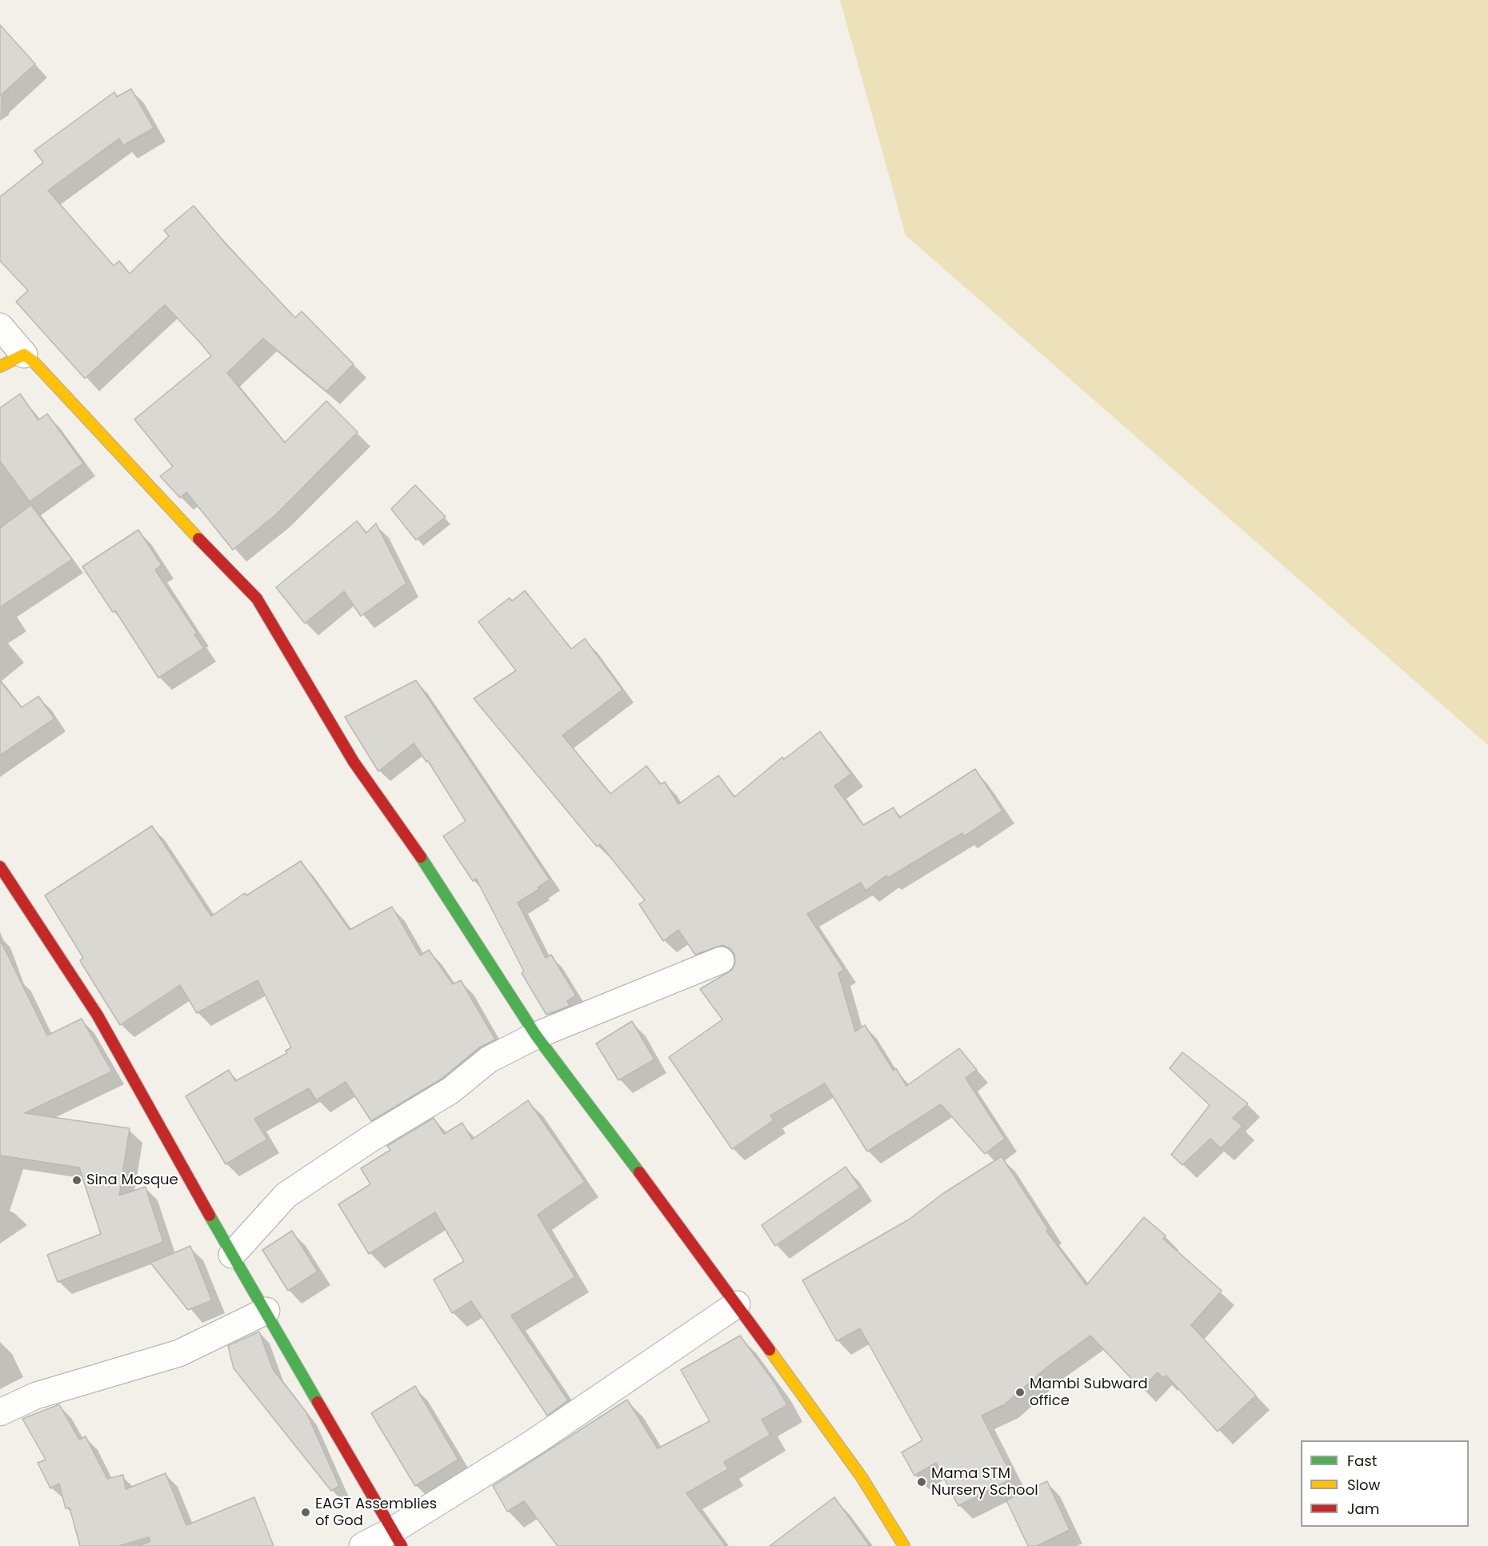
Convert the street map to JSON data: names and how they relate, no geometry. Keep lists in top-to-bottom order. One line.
{"places":["Sina Mosque","Mambi Subward office","Mama STM Nursery School","EAGT Assemblies of God"],"legend":["Fast","Slow","Jam"]}
